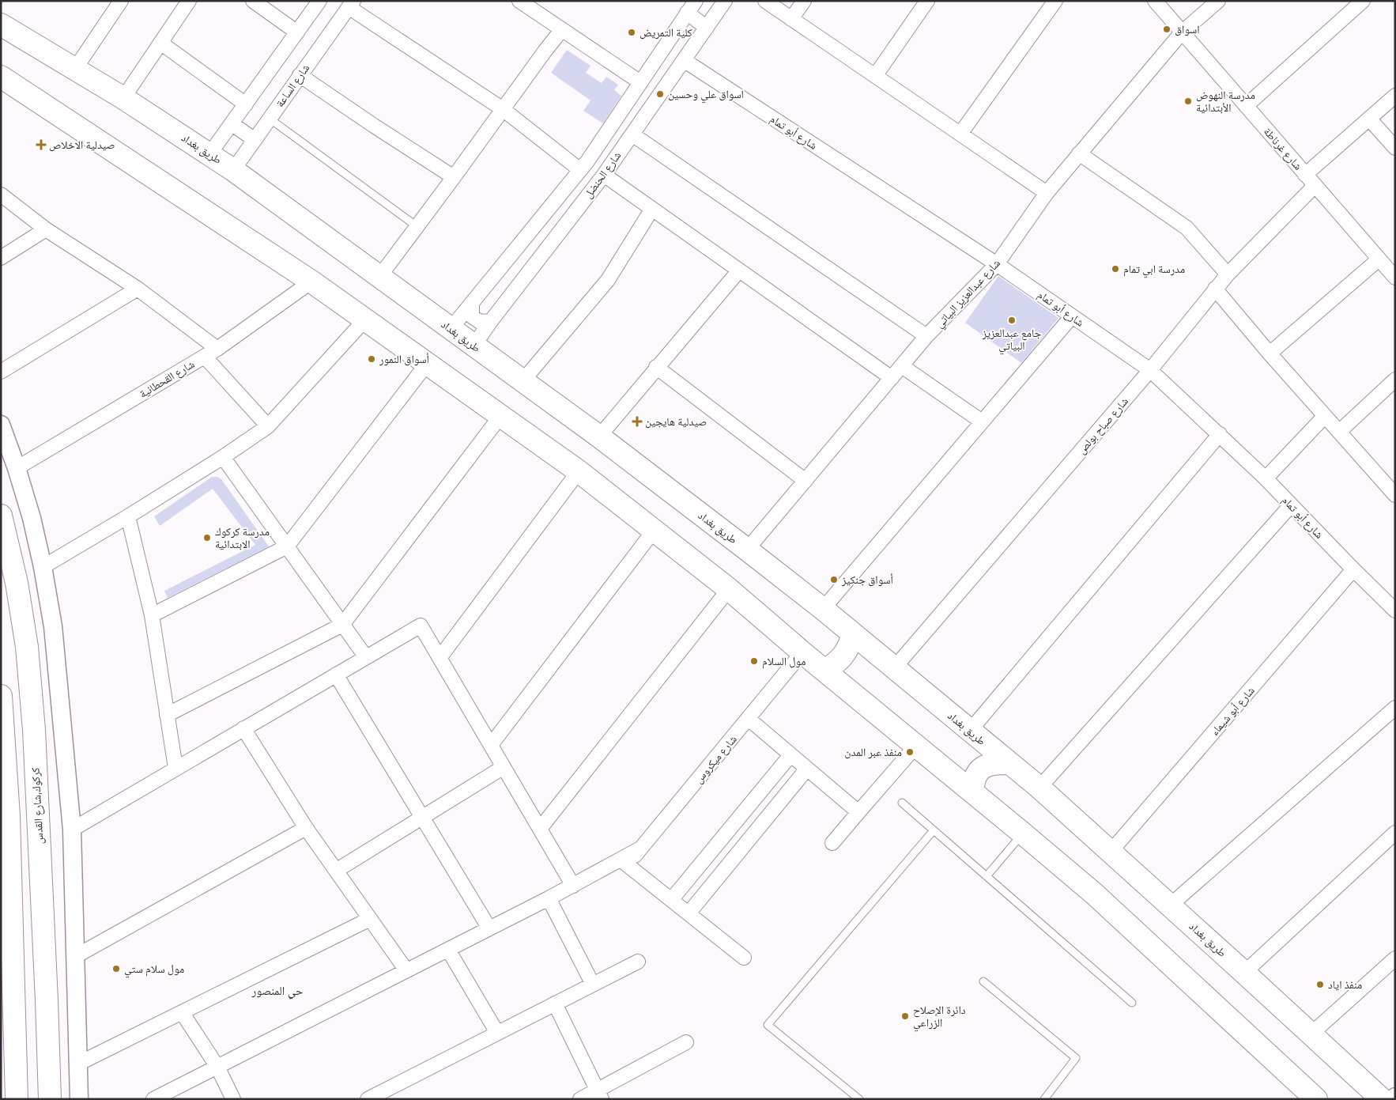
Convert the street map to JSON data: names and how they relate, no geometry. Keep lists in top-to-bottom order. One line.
{"streets":{"main road":["طريق بغداد","كركوك,شارع القدس"],"street":["شارع الساعة","شارع أبو تمام","شارع غرناطة","شارع الحنضل","شارع عبدالعزيز البياتي","شارع القحطانية","شارع صباح بولص","شارع أبو شيماء","شارع ميكروس"]},"crossings":[["شارع الساعة","طريق بغداد"],["شارع أبو تمام","شارع الحنضل"],["شارع أبو تمام","شارع عبدالعزيز البياتي"],["شارع أبو تمام","شارع صباح بولص"],["شارع أبو تمام","شارع أبو شيماء"],["طريق بغداد","شارع الحنضل"],["طريق بغداد","شارع عبدالعزيز البياتي"],["طريق بغداد","شارع صباح بولص"],["طريق بغداد","شارع أبو شيماء"],["شارع غرناطة","شارع عبدالعزيز البياتي"],["شارع غرناطة","شارع صباح بولص"]],"districts":["حي المنصور"],"places":{"other":["اسواق","كلية التمريض","اسواق علي وحسين","مدرسة النهوض الأبتدائية","مدرسة ابي تمام","جامع عبدالعزيز البياتي","أسواق النمور","مدرسة كركوك الابتدائية","أسواق جنكيز","مول السلام","منفذ عبر المدن","مول سلام ستي","منفذ اياد","دائرة الإصلاح الزراعي"],"health":["صيدلية الاخلاص","صيدلية هايجين"]}}
